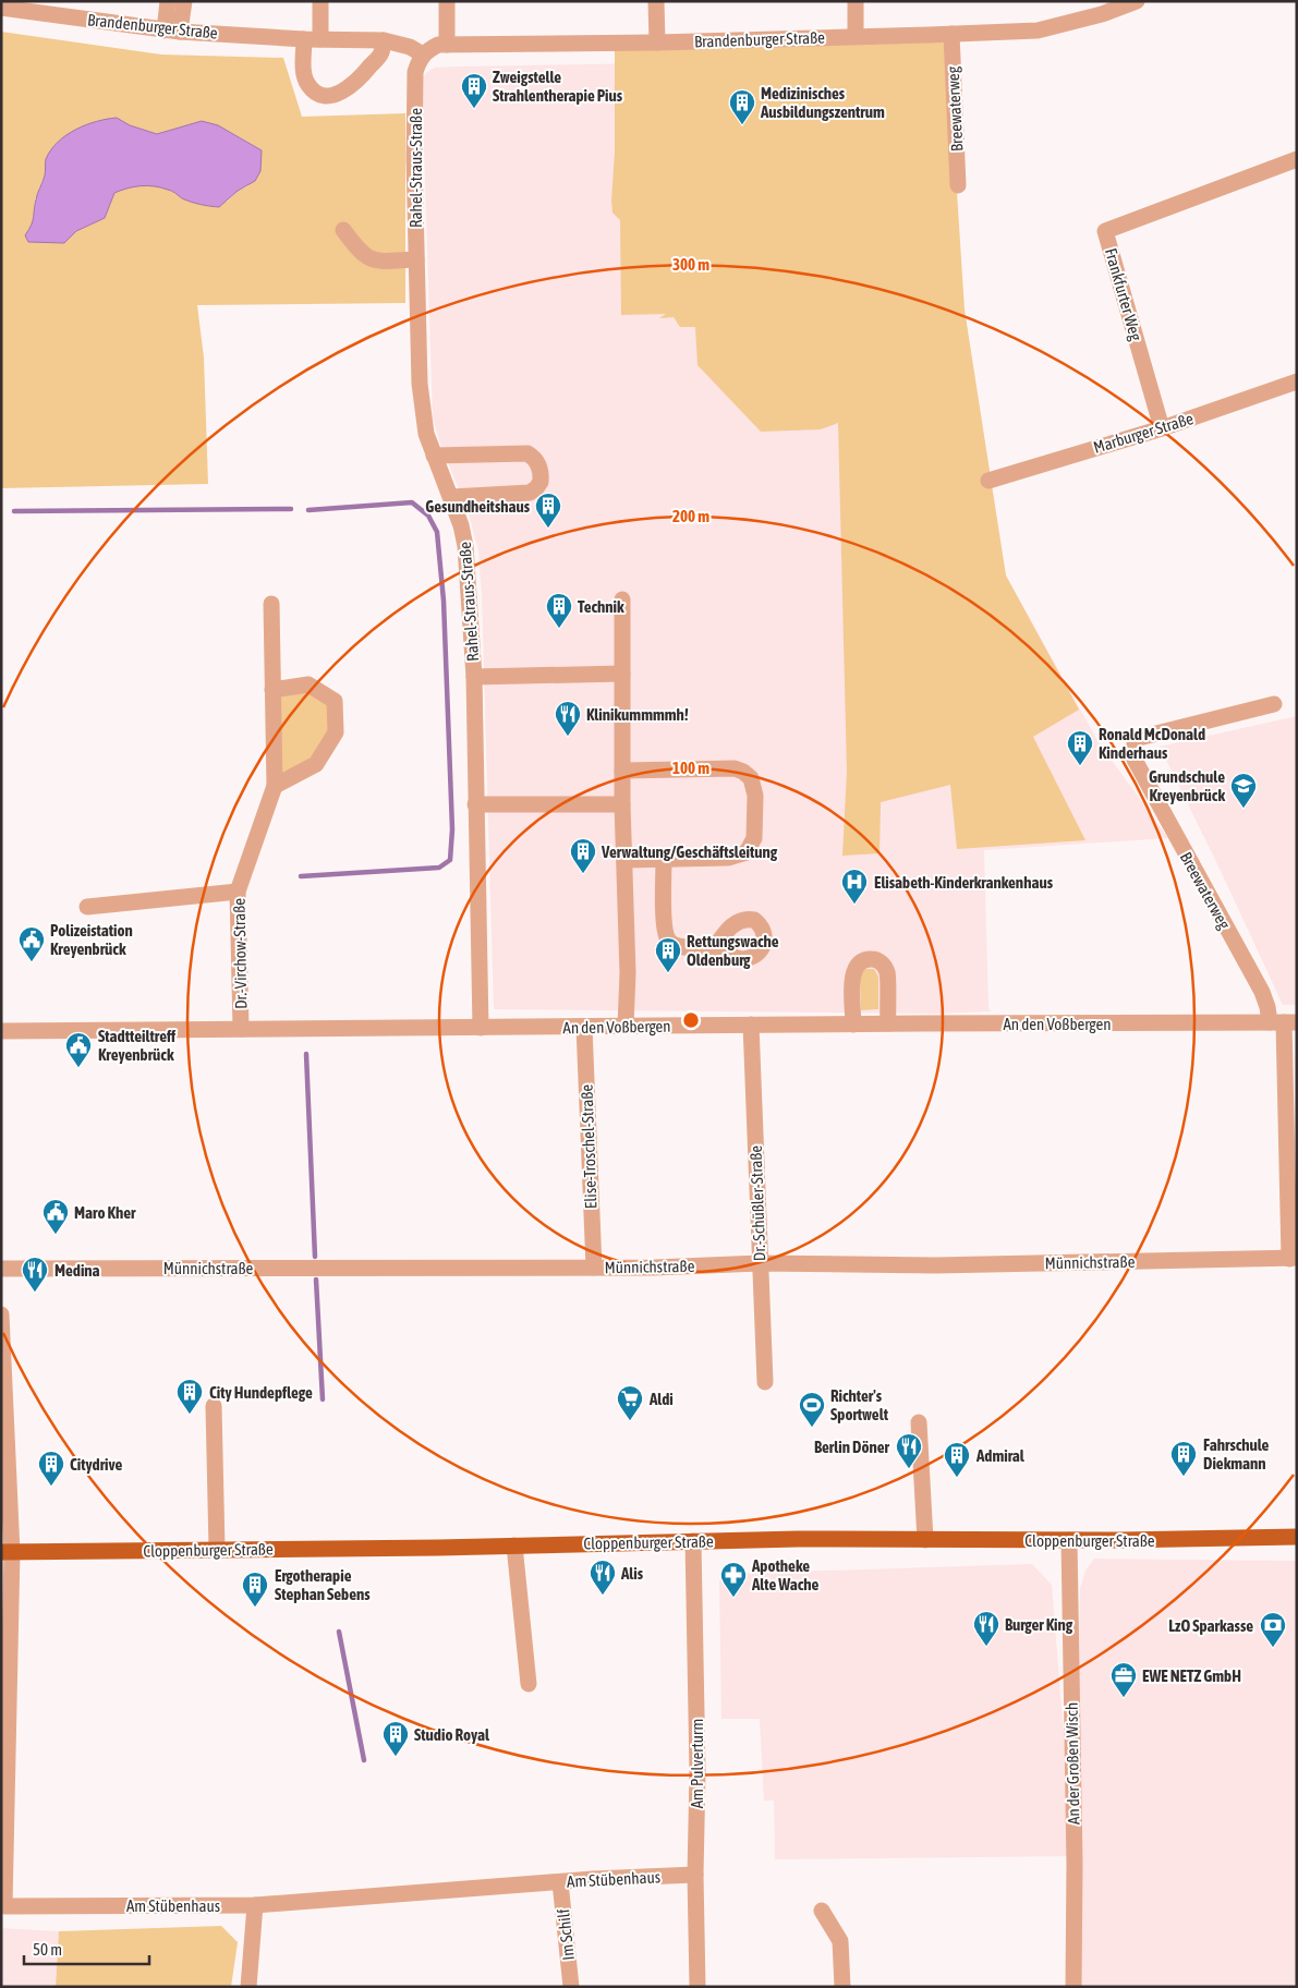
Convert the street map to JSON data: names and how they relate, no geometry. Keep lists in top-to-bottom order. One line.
{"streets":{"main road":["Cloppenburger Straße"],"street":["Brandenburger Straße","Breewaterweg","Rahel-Straus-Straße","Frankfurter Weg","Marburger Straße","Dr.-Virchow-Straße","An den Voßbergen","Elise-Troschel-Straße","Dr.-Schüßler-Straße","Münnichstraße","Am Pulverturm","An der Großen Wisch","Am Stübenhaus","Im Schilf"]},"crossings":[["Brandenburger Straße","Breewaterweg"],["Brandenburger Straße","Rahel-Straus-Straße"],["Breewaterweg","An den Voßbergen"],["Breewaterweg","Münnichstraße"],["Rahel-Straus-Straße","An den Voßbergen"],["Frankfurter Weg","Marburger Straße"],["Dr.-Virchow-Straße","An den Voßbergen"],["An den Voßbergen","Elise-Troschel-Straße"],["An den Voßbergen","Dr.-Schüßler-Straße"],["Elise-Troschel-Straße","Münnichstraße"],["Dr.-Schüßler-Straße","Münnichstraße"],["Cloppenburger Straße","Am Pulverturm"],["Cloppenburger Straße","An der Großen Wisch"],["Cloppenburger Straße","Am Stübenhaus"],["Am Pulverturm","Am Stübenhaus"],["Am Stübenhaus","Im Schilf"]],"places":{"building":["Zweigstelle Strahlentherapie Pius","Medizinisches Ausbildungszentrum","Gesundheitshaus","Technik","Ronald McDonald Kinderhaus","Verwaltung/Geschäftsleitung","Rettungswache Oldenburg","City Hundepflege","Fahrschule Diekmann","Admiral","Citydrive","Ergotherapie Stephan Sebens","Studio Royal"],"restaurant":["Klinikummmmh!","Medina","Berlin Döner","Alis","Burger King"],"school or university":["Grundschule Kreyenbrück"],"hospital":["Elisabeth-Kinderkrankenhaus"],"public building":["Polizeistation Kreyenbrück","Stadtteiltreff Kreyenbrück","Maro Kher"],"supermarket":["Aldi"],"sports":["Richter's Sportwelt"],"pharmacy":["Apotheke Alte Wache"],"bank":["LzO Sparkasse"],"office":["EWE NETZ GmbH"]},"scale_bar":"50 m","rings":["300 m","200 m","100 m"]}
